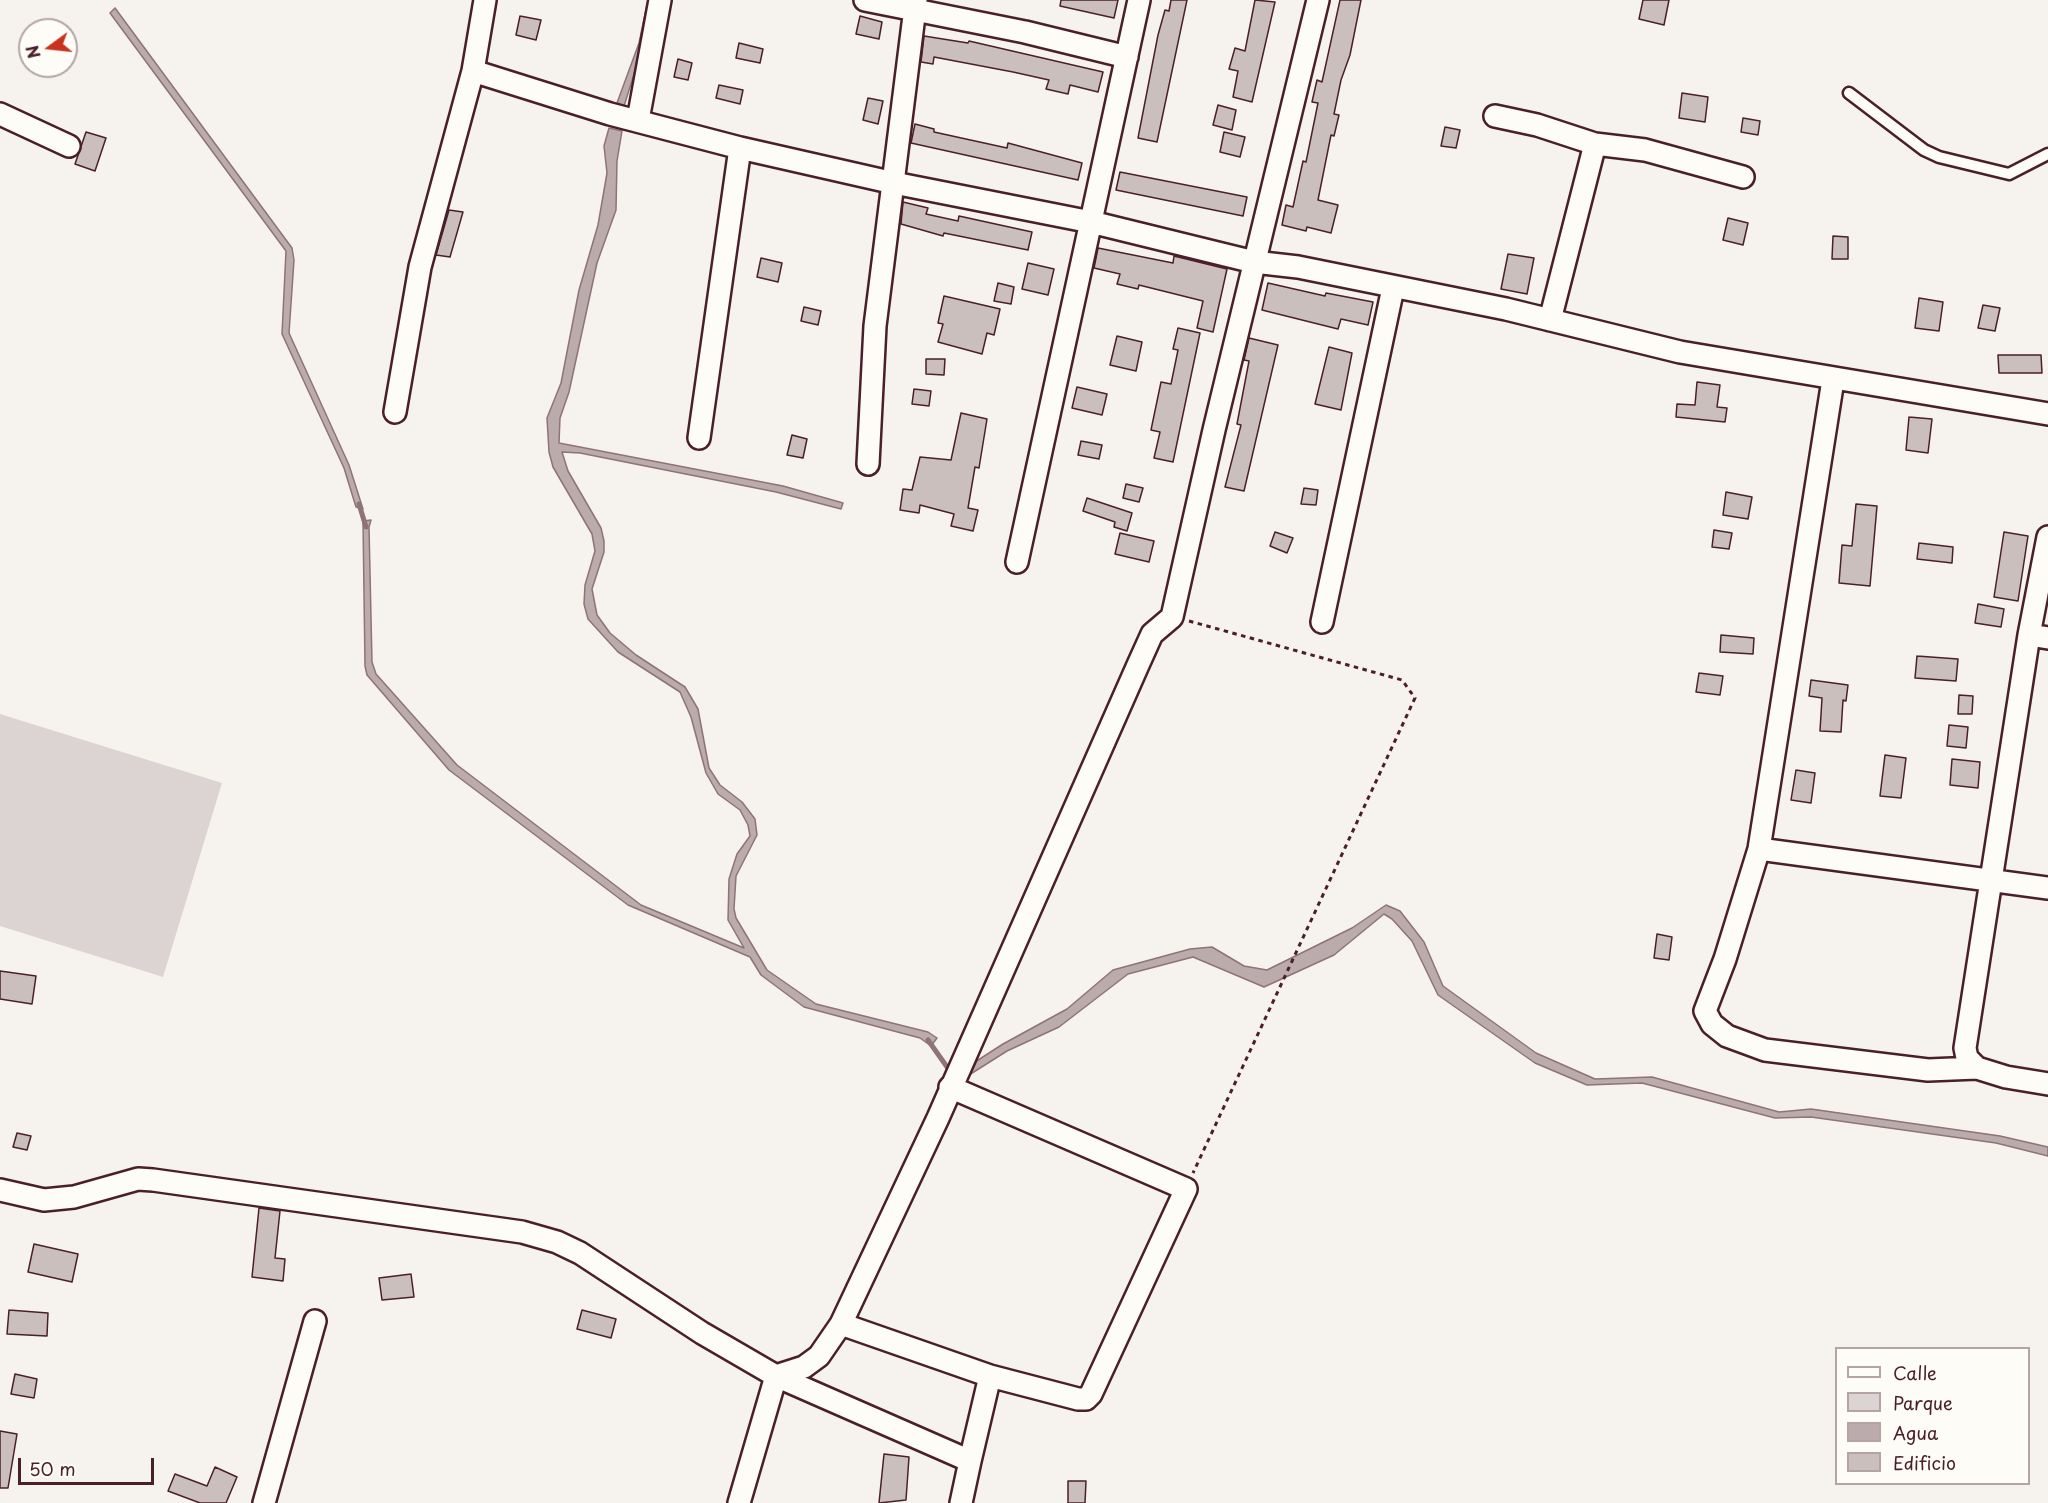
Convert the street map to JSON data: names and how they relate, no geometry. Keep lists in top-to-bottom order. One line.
{"legend":["Calle","Parque","Agua","Edificio"],"scale_bar":"50 m","north":"left"}
